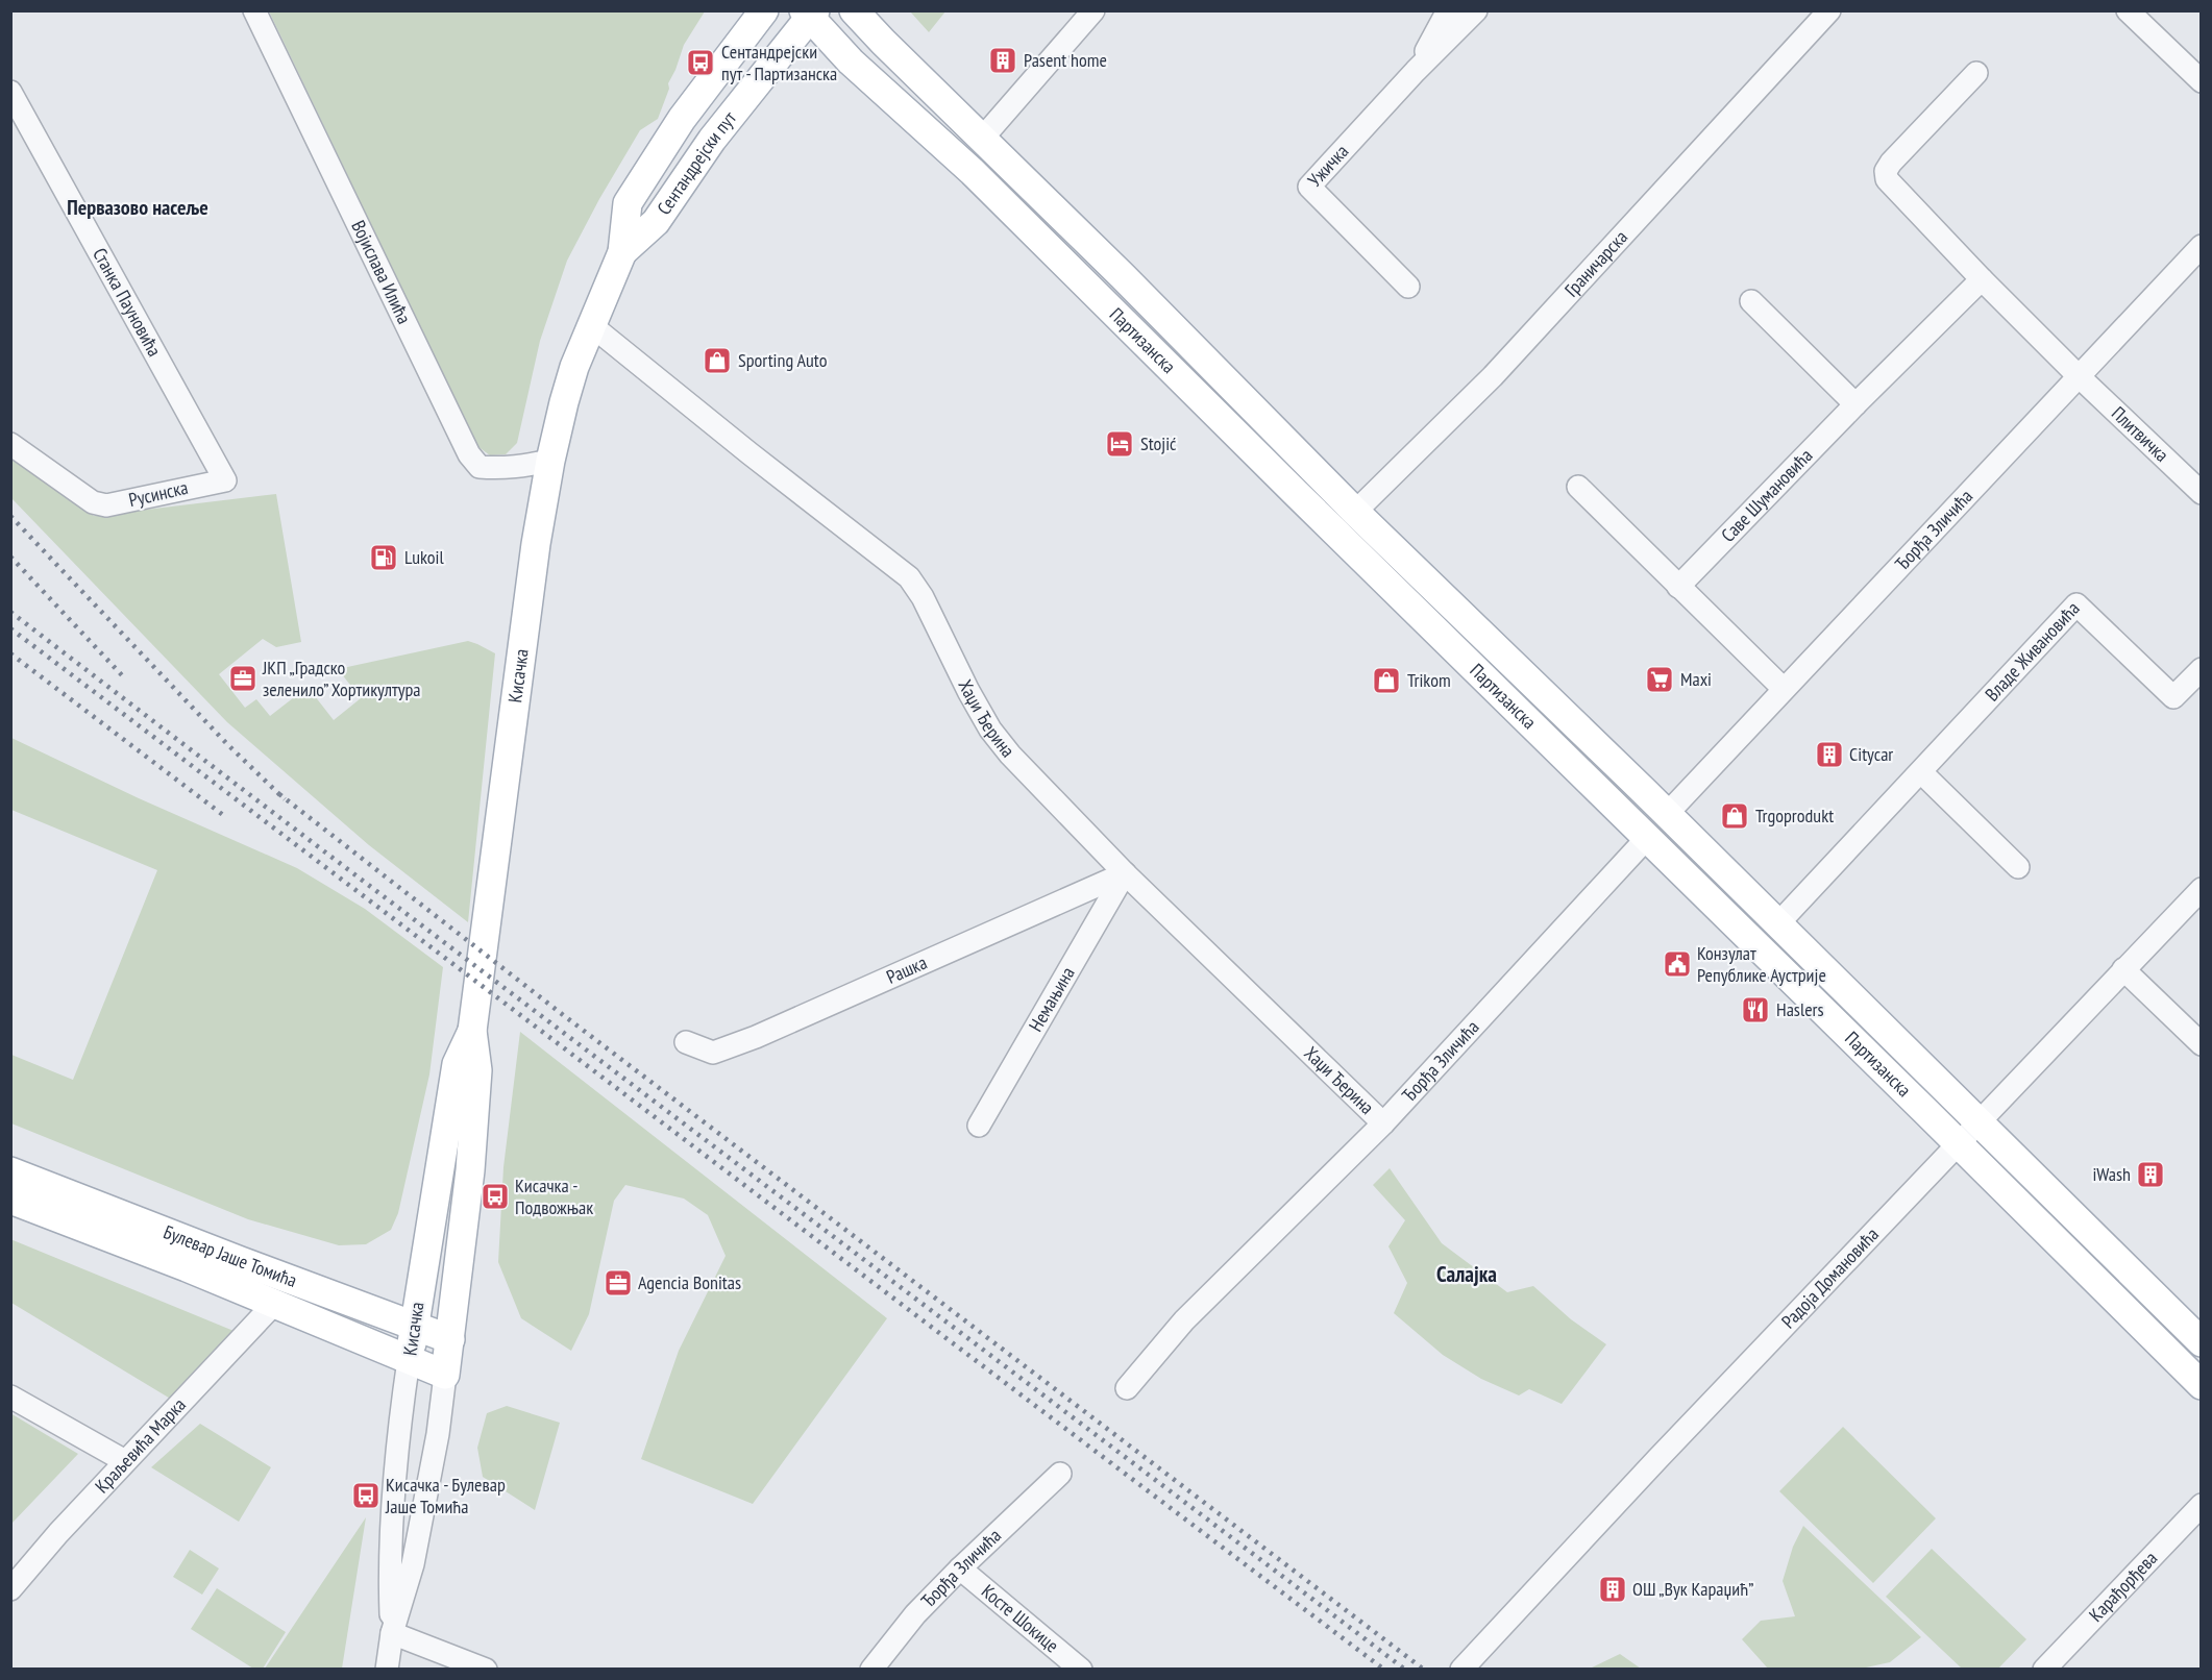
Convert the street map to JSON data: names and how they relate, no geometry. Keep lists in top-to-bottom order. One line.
{"streets":{"main road":["Сентандрејски пут","Партизанска","Кисачка","Булевар Јаше Томића"],"street":["Ужичка","Граничарска","Војислава Илића","Станка Пауновића","Плитвичка","Русинска","Саве Шумановића","Ђорђа Зличића","Владе Живановића","Хаџи Ђерина","Рашка","Немањина","Радоја Домановића","Краљевића Марка","Карађорђева","Косте Шокице"]},"crossings":[["Сентандрејски пут","Партизанска"],["Сентандрејски пут","Кисачка"],["Сентандрејски пут","Хаџи Ђерина"],["Граничарска","Партизанска"],["Војислава Илића","Кисачка"],["Станка Пауновића","Русинска"],["Партизанска","Ђорђа Зличића"],["Партизанска","Владе Живановића"],["Партизанска","Радоја Домановића"],["Плитвичка","Ђорђа Зличића"],["Ђорђа Зличића","Хаџи Ђерина"],["Ђорђа Зличића","Косте Шокице"],["Кисачка","Хаџи Ђерина"],["Кисачка","Булевар Јаше Томића"],["Хаџи Ђерина","Рашка"],["Хаџи Ђерина","Немањина"],["Рашка","Немањина"],["Булевар Јаше Томића","Краљевића Марка"]],"districts":["Первазово насеље","Салајка"],"places":{"building":["Pasent home","Citycar","iWash","ОШ „Вук Караџић”"],"bus stop":["Сентандрејски пут - Партизанска","Кисачка - Подвожњак","Кисачка - Булевар Јаше Томића"],"shop":["Sporting Auto","Trikom","Trgoprodukt"],"hotel":["Stojić"],"fuel station":["Lukoil"],"office":["ЈКП „Градско зеленило” Хортикултура","Agencia Bonitas"],"supermarket":["Maxi"],"public building":["Конзулат Републике Аустрије"],"restaurant":["Haslers"]}}
